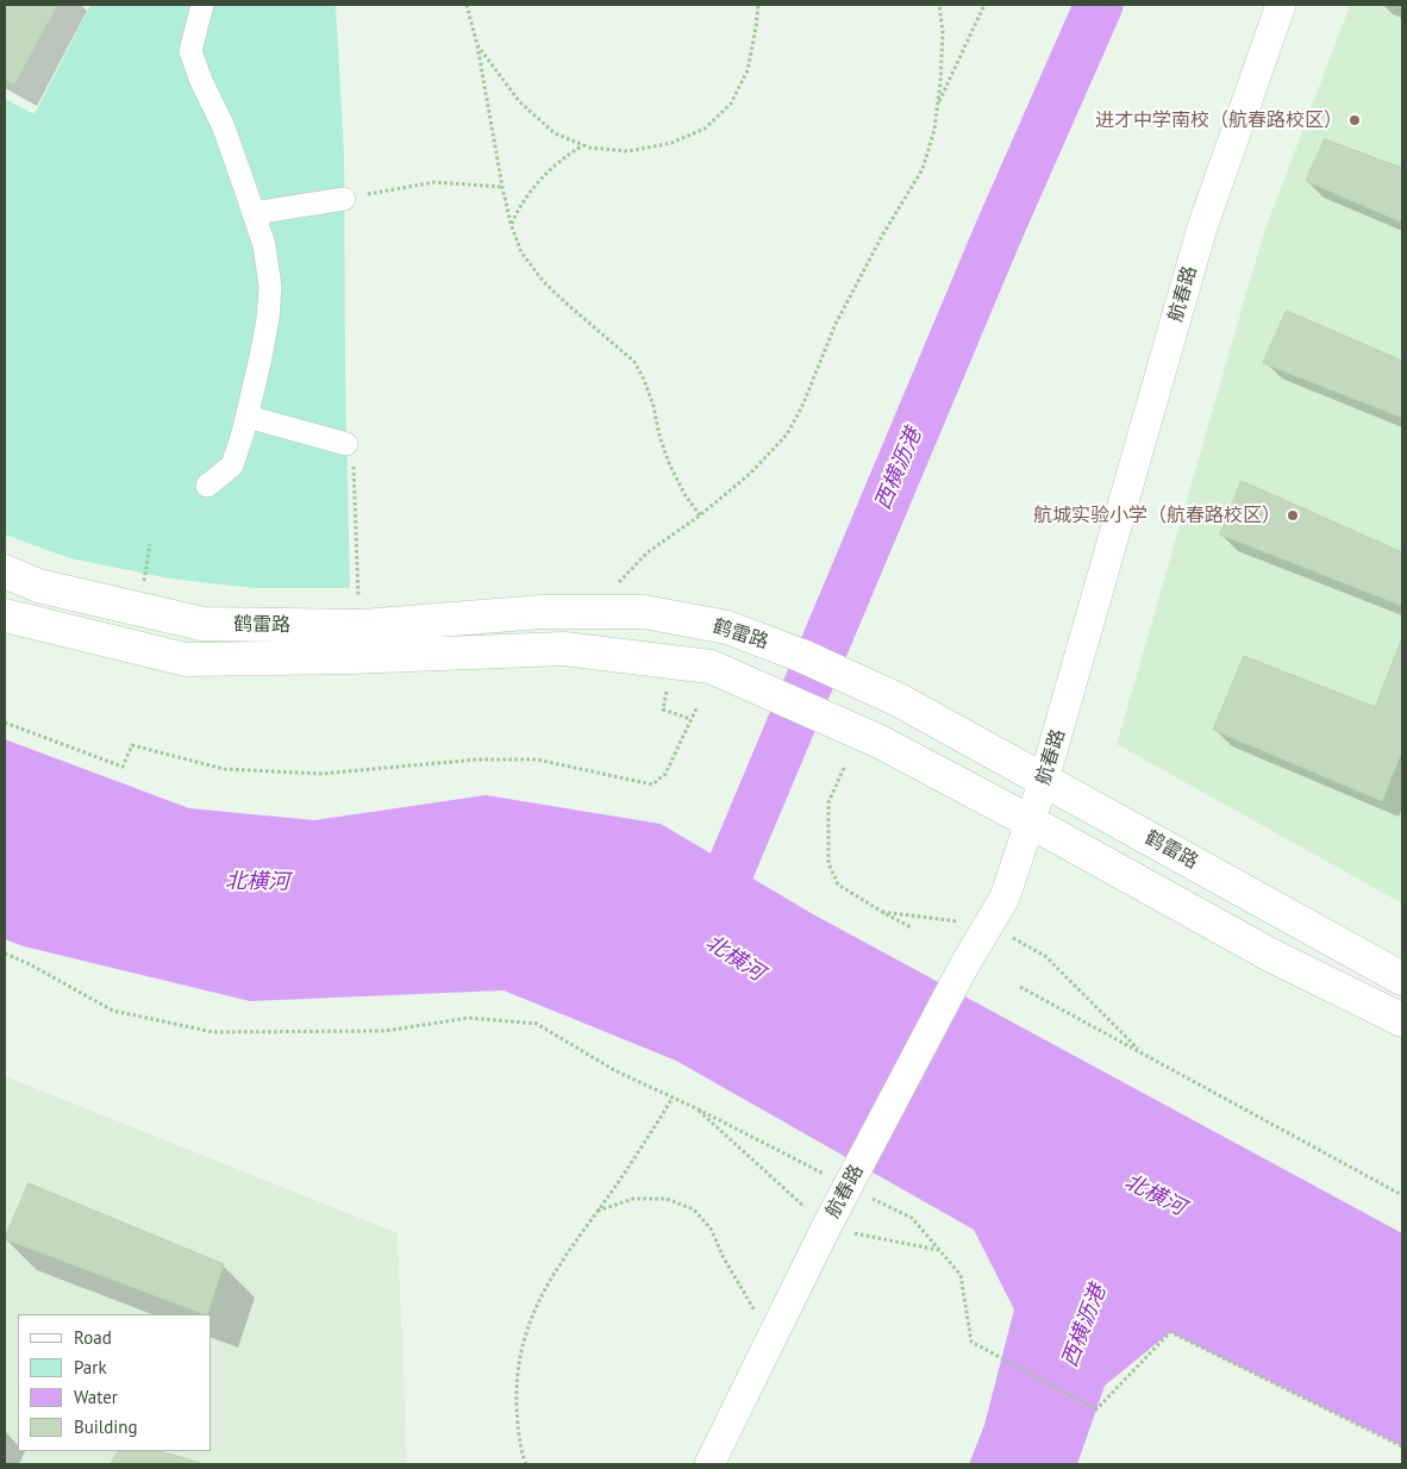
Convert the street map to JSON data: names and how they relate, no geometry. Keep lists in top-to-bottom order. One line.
{"streets":{"street":["航春路","鹤雷路"]},"crossings":[["航春路","鹤雷路"]],"water":["西横沥港","北横河"],"places":["进才中学南校（航春路校区）","航城实验小学（航春路校区）"],"legend":["Road","Park","Water","Building"]}
